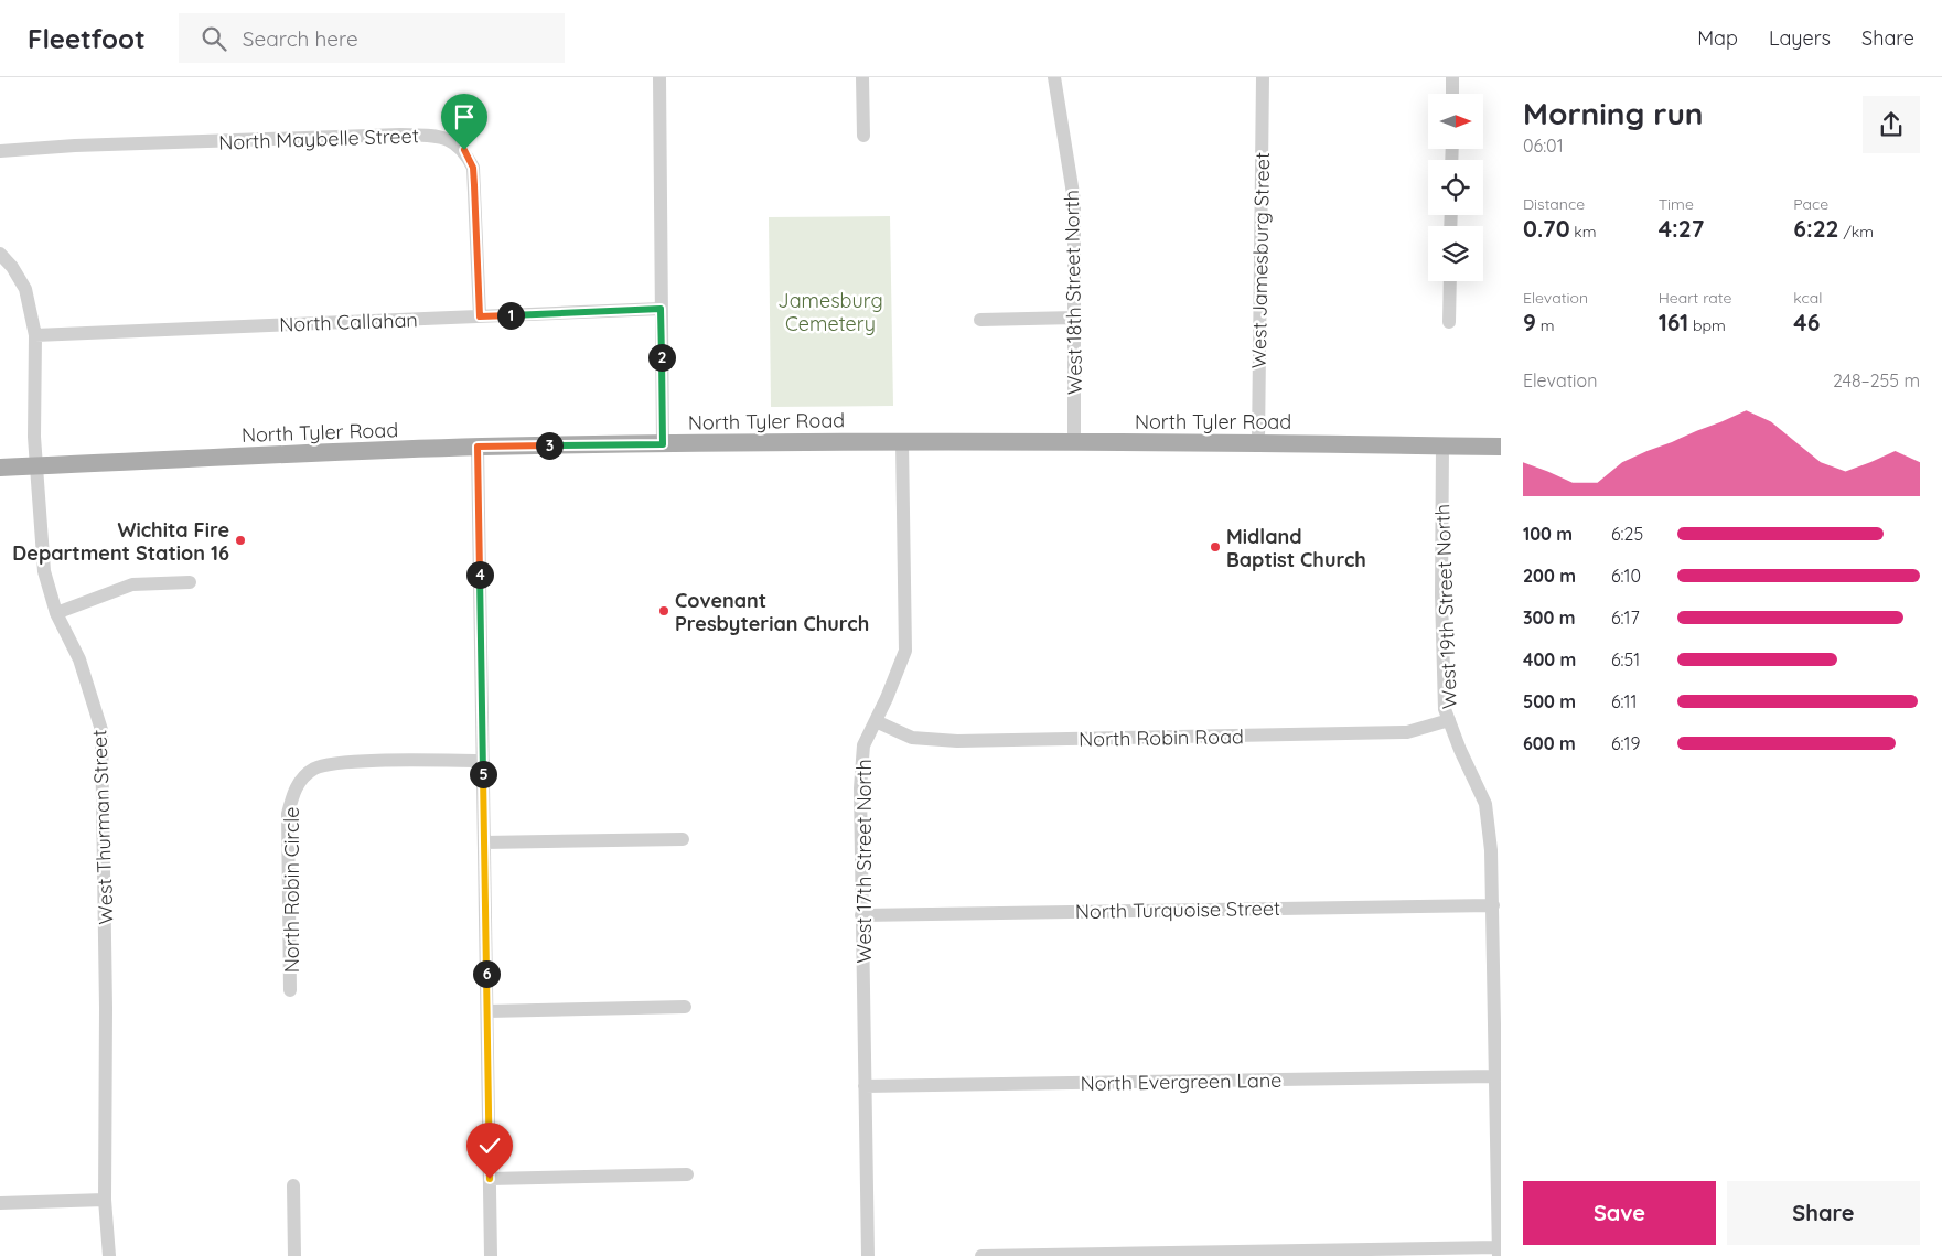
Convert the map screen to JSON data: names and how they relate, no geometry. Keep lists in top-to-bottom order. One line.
{"streets":{"main road":["North Tyler Road"],"street":["North Maybelle Street","West Jamesburg Street","West 18th Street North","North Callahan","West 19th Street North","North Robin Road","West Thurman Street","West 17th Street North","North Robin Circle","North Turquoise Street","North Evergreen Lane"]},"crossings":[["North Maybelle Street","North Callahan"],["West Jamesburg Street","North Tyler Road"],["West 18th Street North","North Tyler Road"],["North Callahan","West Thurman Street"],["North Tyler Road","West 19th Street North"],["North Tyler Road","West Thurman Street"],["North Tyler Road","West 17th Street North"],["West 19th Street North","North Robin Road"],["West 19th Street North","North Turquoise Street"],["West 19th Street North","North Evergreen Lane"],["North Robin Road","West 17th Street North"],["West 17th Street North","North Turquoise Street"],["West 17th Street North","North Evergreen Lane"]],"parks":["Jamesburg Cemetery"],"places":["Wichita Fire Department Station 16","Midland Baptist Church","Covenant Presbyterian Church"],"north":"right","page":{"header":"Fleetfoot","search":"Search here","nav":["Map","Layers","Share"],"heading":["Morning run","06:01"],"stats":[["Distance","0.70 km"],["Time","4:27"],["Pace","6:22 /km"],["Elevation","9 m"],["Heart rate","161 bpm"],["kcal","46"]],"pins":["1","2","3","4","5","6"],"chart":["Elevation","248–255 m"],"list":[{"name":"100 m","note":"6:25"},{"name":"200 m","note":"6:10"},{"name":"300 m","note":"6:17"},{"name":"400 m","note":"6:51"},{"name":"500 m","note":"6:11"},{"name":"600 m","note":"6:19"}],"buttons":["Save","Share"]}}
